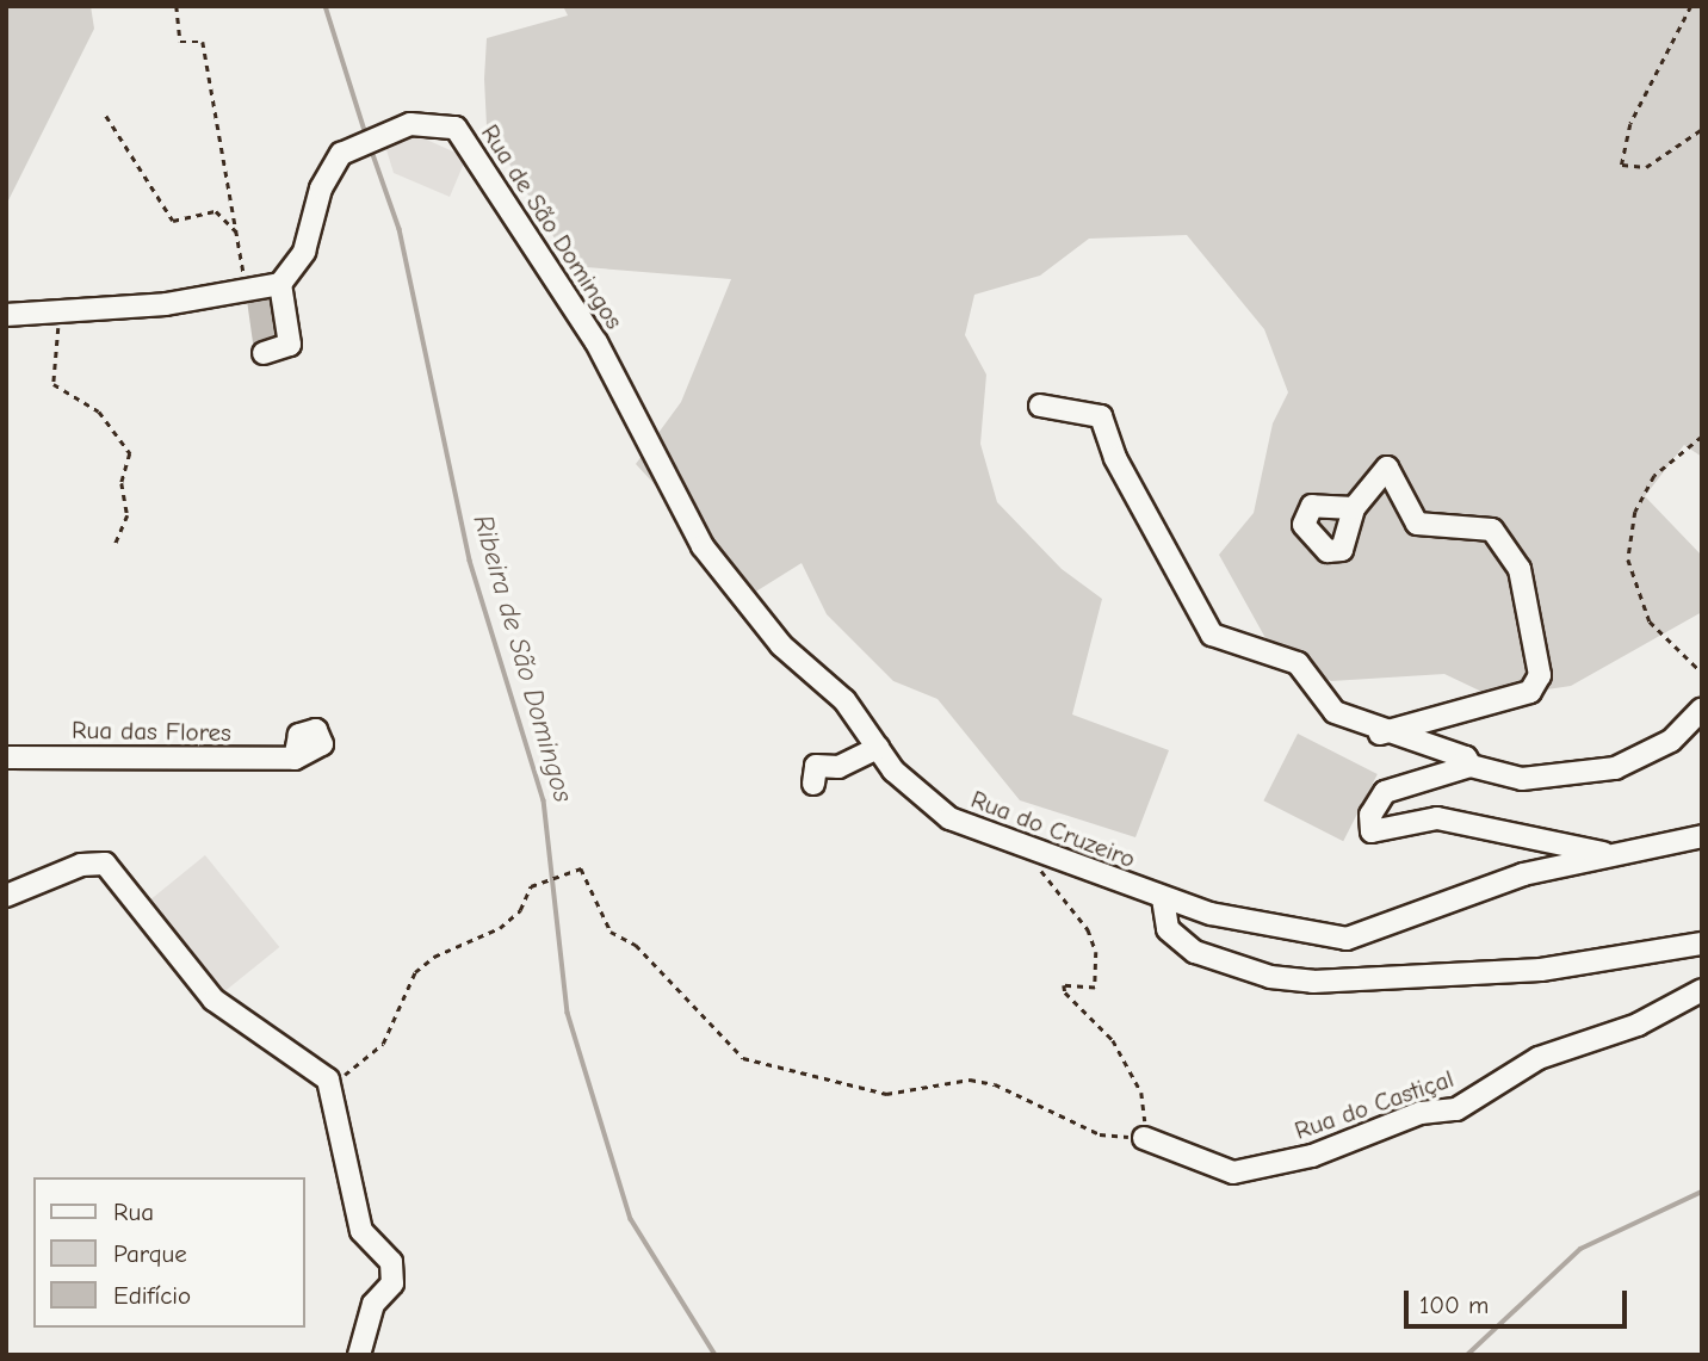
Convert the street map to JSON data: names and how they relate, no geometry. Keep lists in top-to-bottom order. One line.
{"streets":{"street":["Rua de São Domingos","Rua das Flores","Rua do Cruzeiro","Rua do Castiçal"]},"crossings":[["Rua de São Domingos","Rua do Cruzeiro"]],"water":["Ribeira de São Domingos"],"legend":["Rua","Parque","Edifício"],"scale_bar":"100 m"}
